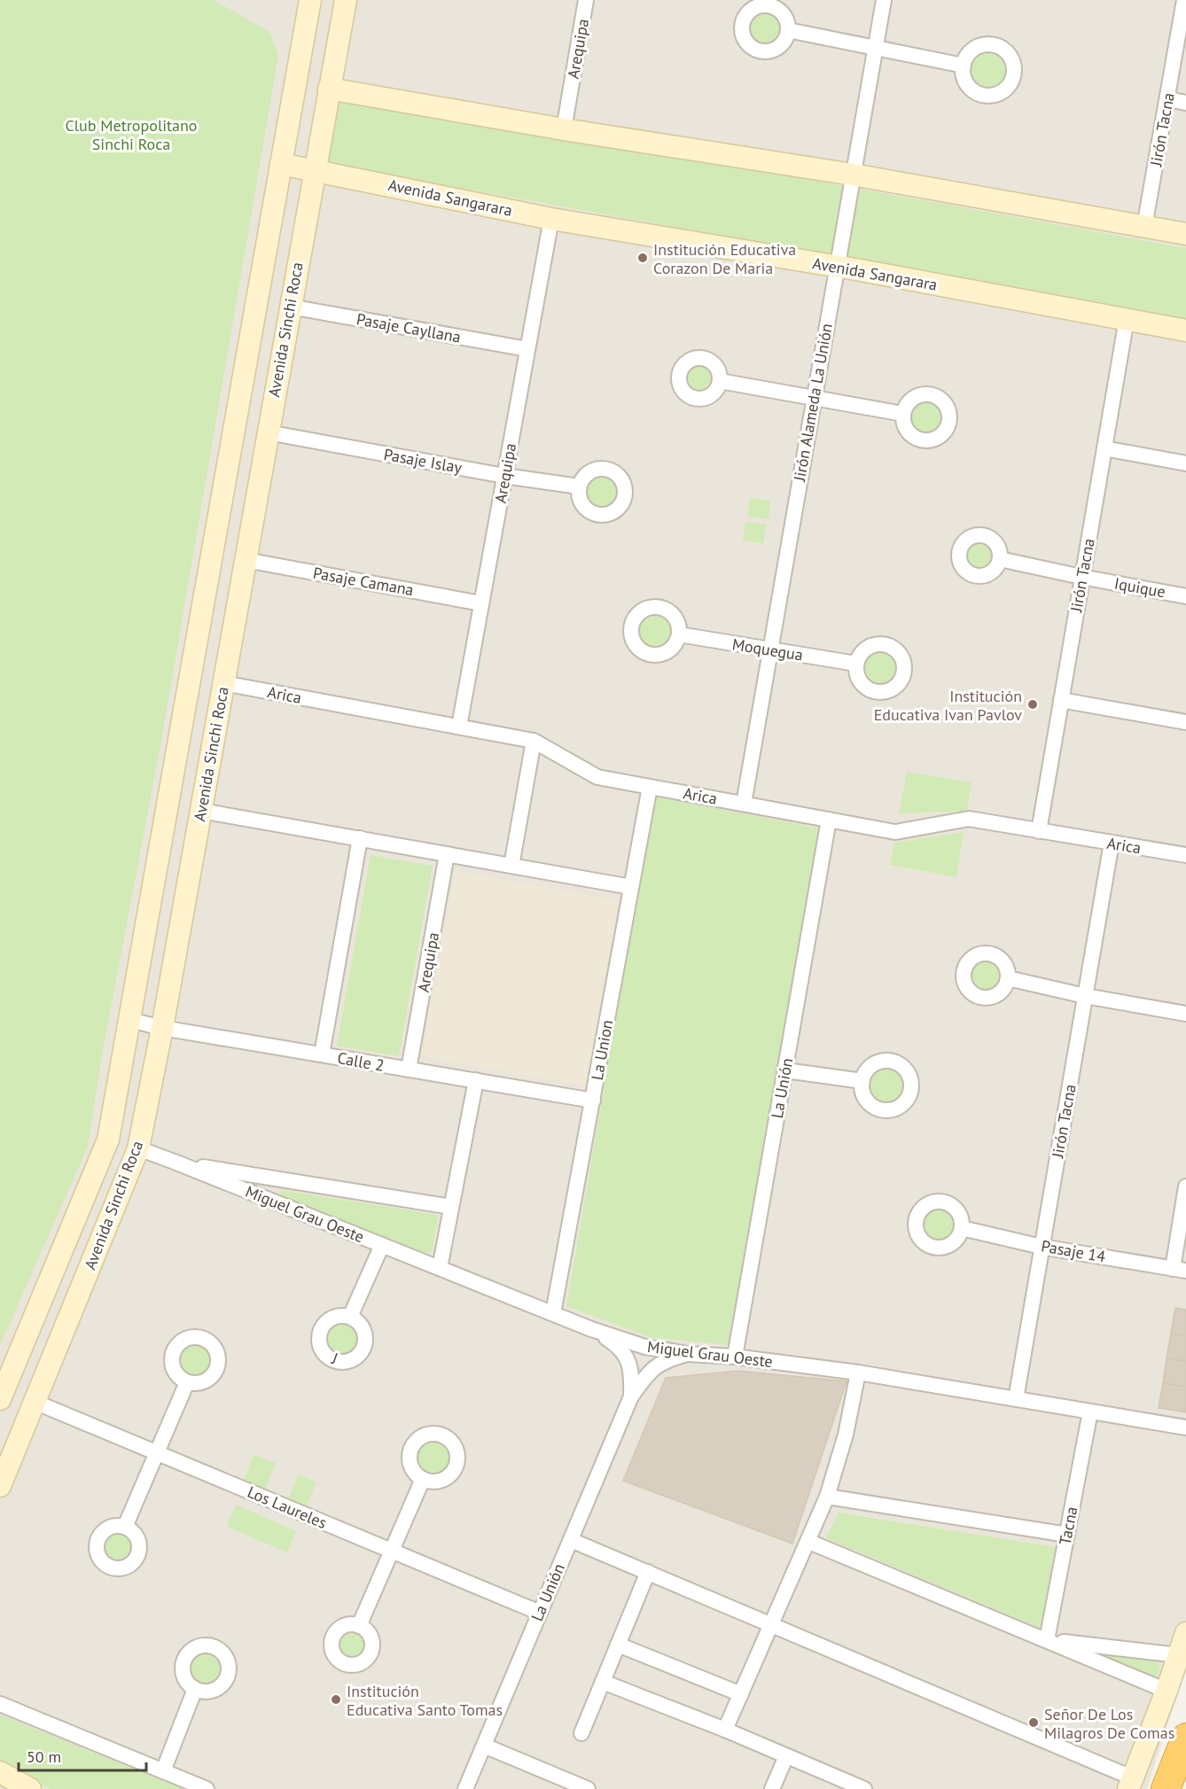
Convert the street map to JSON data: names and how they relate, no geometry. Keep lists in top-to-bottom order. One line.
{"streets":{"main road":["Avenida Sangarara","Avenida Sinchi Roca"],"street":["Arequipa","Jirón Tacna","Pasaje Cayllana","Jirón Alameda La Unión","Pasaje Islay","Pasaje Camana","Iquique","Moquegua","Arica","La Union","Calle 2","La Unión","Miguel Grau Oeste","Pasaje 14","Los Laureles","Tacna"]},"crossings":[["Arequipa","Avenida Sangarara"],["Arequipa","Pasaje Cayllana"],["Arequipa","Pasaje Islay"],["Arequipa","Pasaje Camana"],["Arequipa","Arica"],["Arequipa","Calle 2"],["Jirón Tacna","Avenida Sangarara"],["Jirón Tacna","Iquique"],["Jirón Tacna","Arica"],["Jirón Tacna","Miguel Grau Oeste"],["Jirón Tacna","Pasaje 14"],["Avenida Sangarara","Avenida Sinchi Roca"],["Avenida Sangarara","Jirón Alameda La Unión"],["Pasaje Cayllana","Avenida Sinchi Roca"],["Avenida Sinchi Roca","Pasaje Islay"],["Avenida Sinchi Roca","Pasaje Camana"],["Avenida Sinchi Roca","Arica"],["Avenida Sinchi Roca","Calle 2"],["Avenida Sinchi Roca","Miguel Grau Oeste"],["Avenida Sinchi Roca","Los Laureles"],["Jirón Alameda La Unión","Moquegua"],["Jirón Alameda La Unión","Arica"],["Arica","La Union"],["Arica","La Unión"],["La Union","Calle 2"],["La Union","Miguel Grau Oeste"],["La Unión","Miguel Grau Oeste"],["La Unión","Los Laureles"],["Miguel Grau Oeste","Tacna"]],"parks":["Club Metropolitano Sinchi Roca"],"places":["Institución Educativa Corazon De Maria","Institución Educativa Ivan Pavlov","Institución Educativa Santo Tomas","Señor De Los Milagros De Comas"],"scale_bar":"50 m"}
